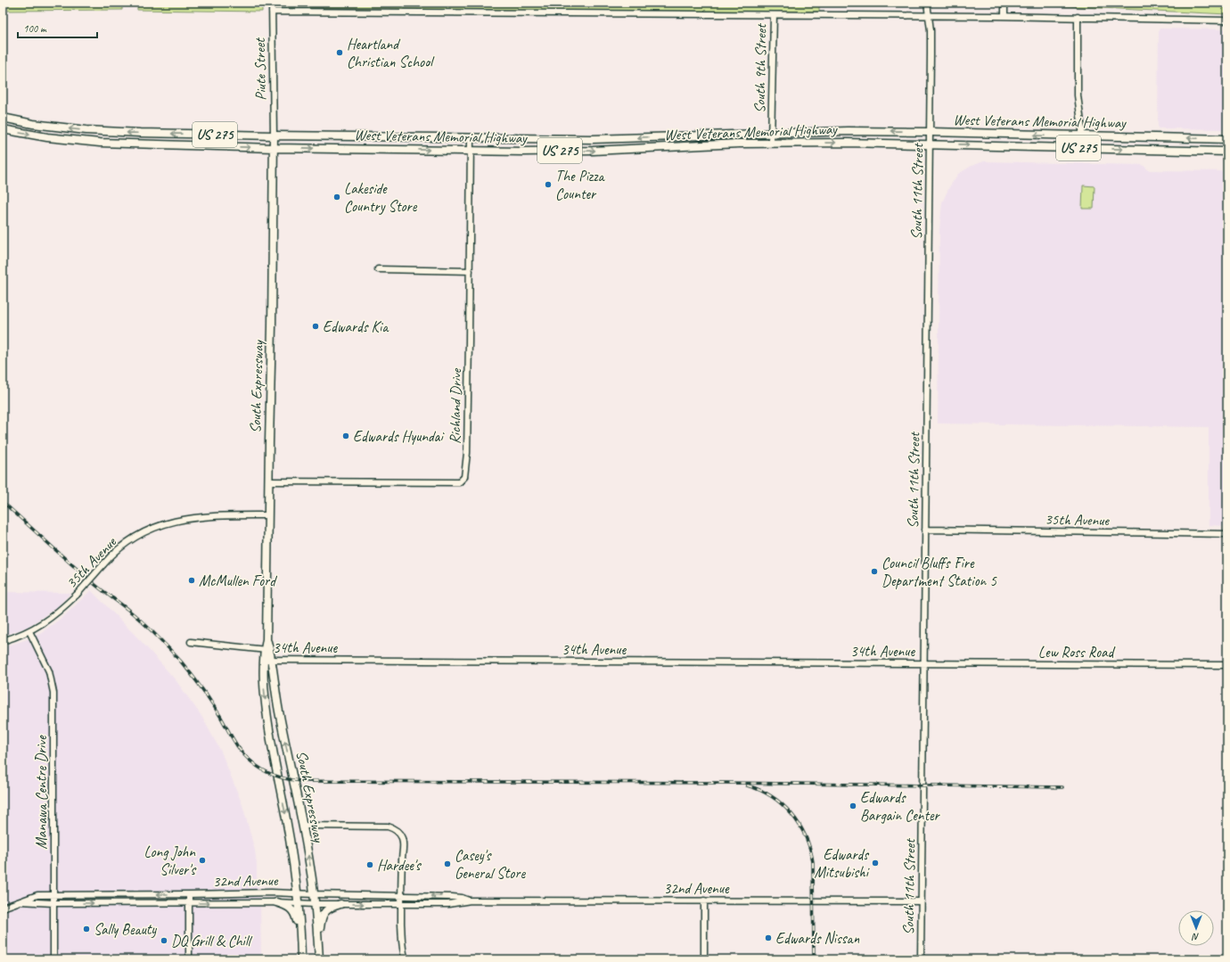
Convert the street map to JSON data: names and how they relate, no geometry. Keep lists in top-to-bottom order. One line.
{"streets":{"main road":["West Veterans Memorial Highway","US 275","South Expressway"],"street":["South 9th Street","Piute Street","South 11th Street","Richland Drive","35th Avenue","34th Avenue","Lew Ross Road","Manawa Centre Drive","32nd Avenue"]},"crossings":[["South 9th Street","West Veterans Memorial Highway"],["Piute Street","West Veterans Memorial Highway"],["Piute Street","US 275"],["Piute Street","South Expressway"],["West Veterans Memorial Highway","US 275"],["West Veterans Memorial Highway","South 11th Street"],["West Veterans Memorial Highway","South Expressway"],["West Veterans Memorial Highway","Richland Drive"],["US 275","South Expressway"],["South 11th Street","35th Avenue"],["South 11th Street","34th Avenue"],["South 11th Street","Lew Ross Road"],["South 11th Street","32nd Avenue"],["South Expressway","Richland Drive"],["South Expressway","35th Avenue"],["South Expressway","34th Avenue"],["South Expressway","32nd Avenue"],["35th Avenue","Manawa Centre Drive"],["34th Avenue","Lew Ross Road"],["Manawa Centre Drive","32nd Avenue"]],"places":["Heartland Christian School","The Pizza Counter","Lakeside Country Store","Edwards Kia","Edwards Hyundai","Council Bluffs Fire Department Station 5","McMullen Ford","Edwards Bargain Center","Long John Silver's","Edwards Mitsubishi","Casey's General Store","Hardee's","Sally Beauty","Edwards Nissan","DQ Grill & Chill"],"scale_bar":"100 m","north":"bottom"}
